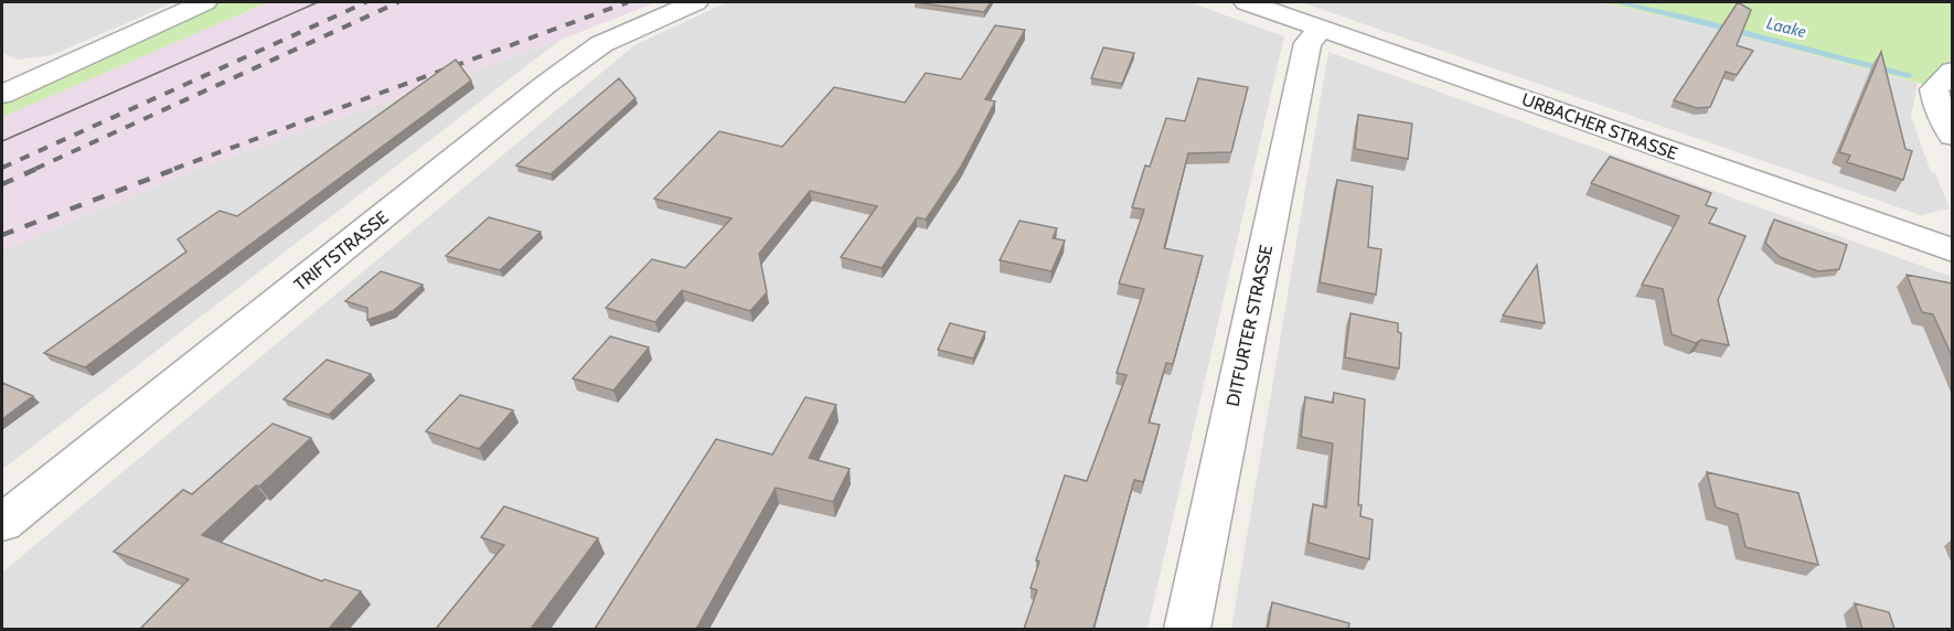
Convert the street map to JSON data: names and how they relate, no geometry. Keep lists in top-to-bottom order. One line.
{"streets":{"street":["URBACHER STRASSE","TRIFTSTRASSE","DITFURTER STRASSE"]},"crossings":[["URBACHER STRASSE","DITFURTER STRASSE"]],"water":["Laake"]}
